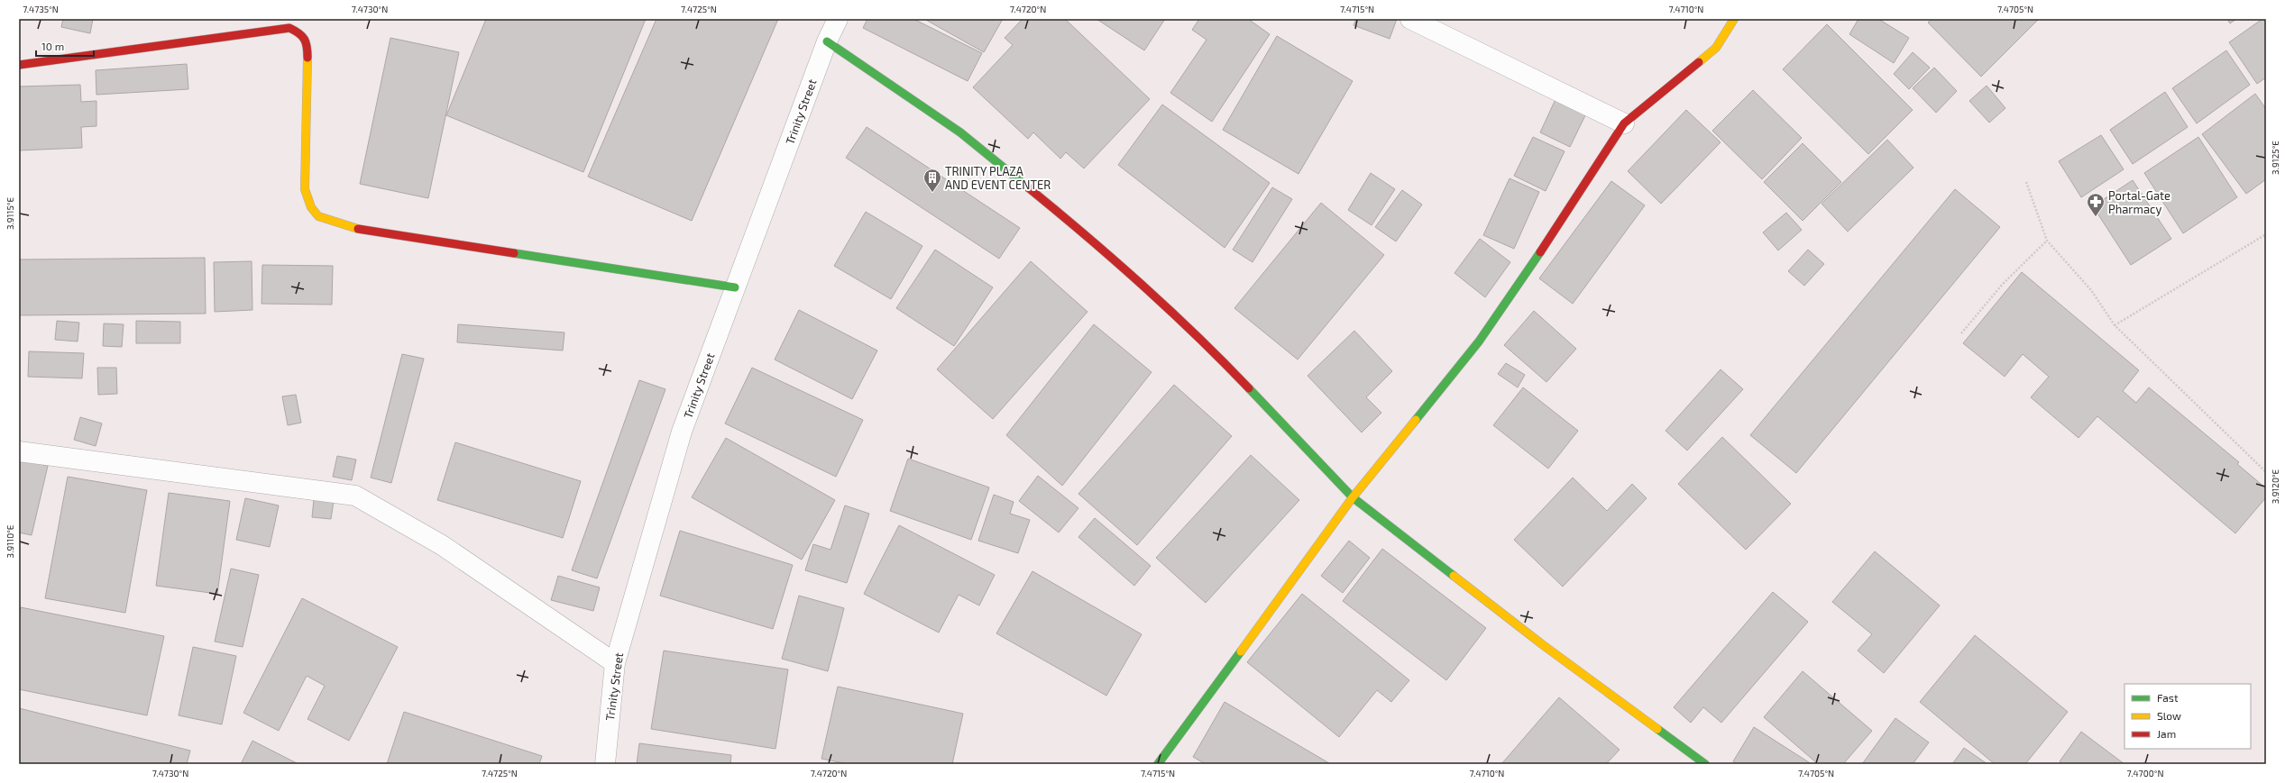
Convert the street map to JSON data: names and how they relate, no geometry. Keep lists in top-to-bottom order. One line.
{"streets":{"street":["Trinity Street"]},"places":{"building":["TRINITY PLAZA AND EVENT CENTER"],"pharmacy":["Portal-Gate Pharmacy"]},"legend":["Fast","Slow","Jam"],"scale_bar":"10 m","coordinates":["7.4735°N","7.4730°N","7.4725°N","7.4720°N","7.4715°N","7.4710°N","7.4705°N","3.9125°E","3.9115°E","3.9120°E","3.9110°E","7.4700°N"]}
